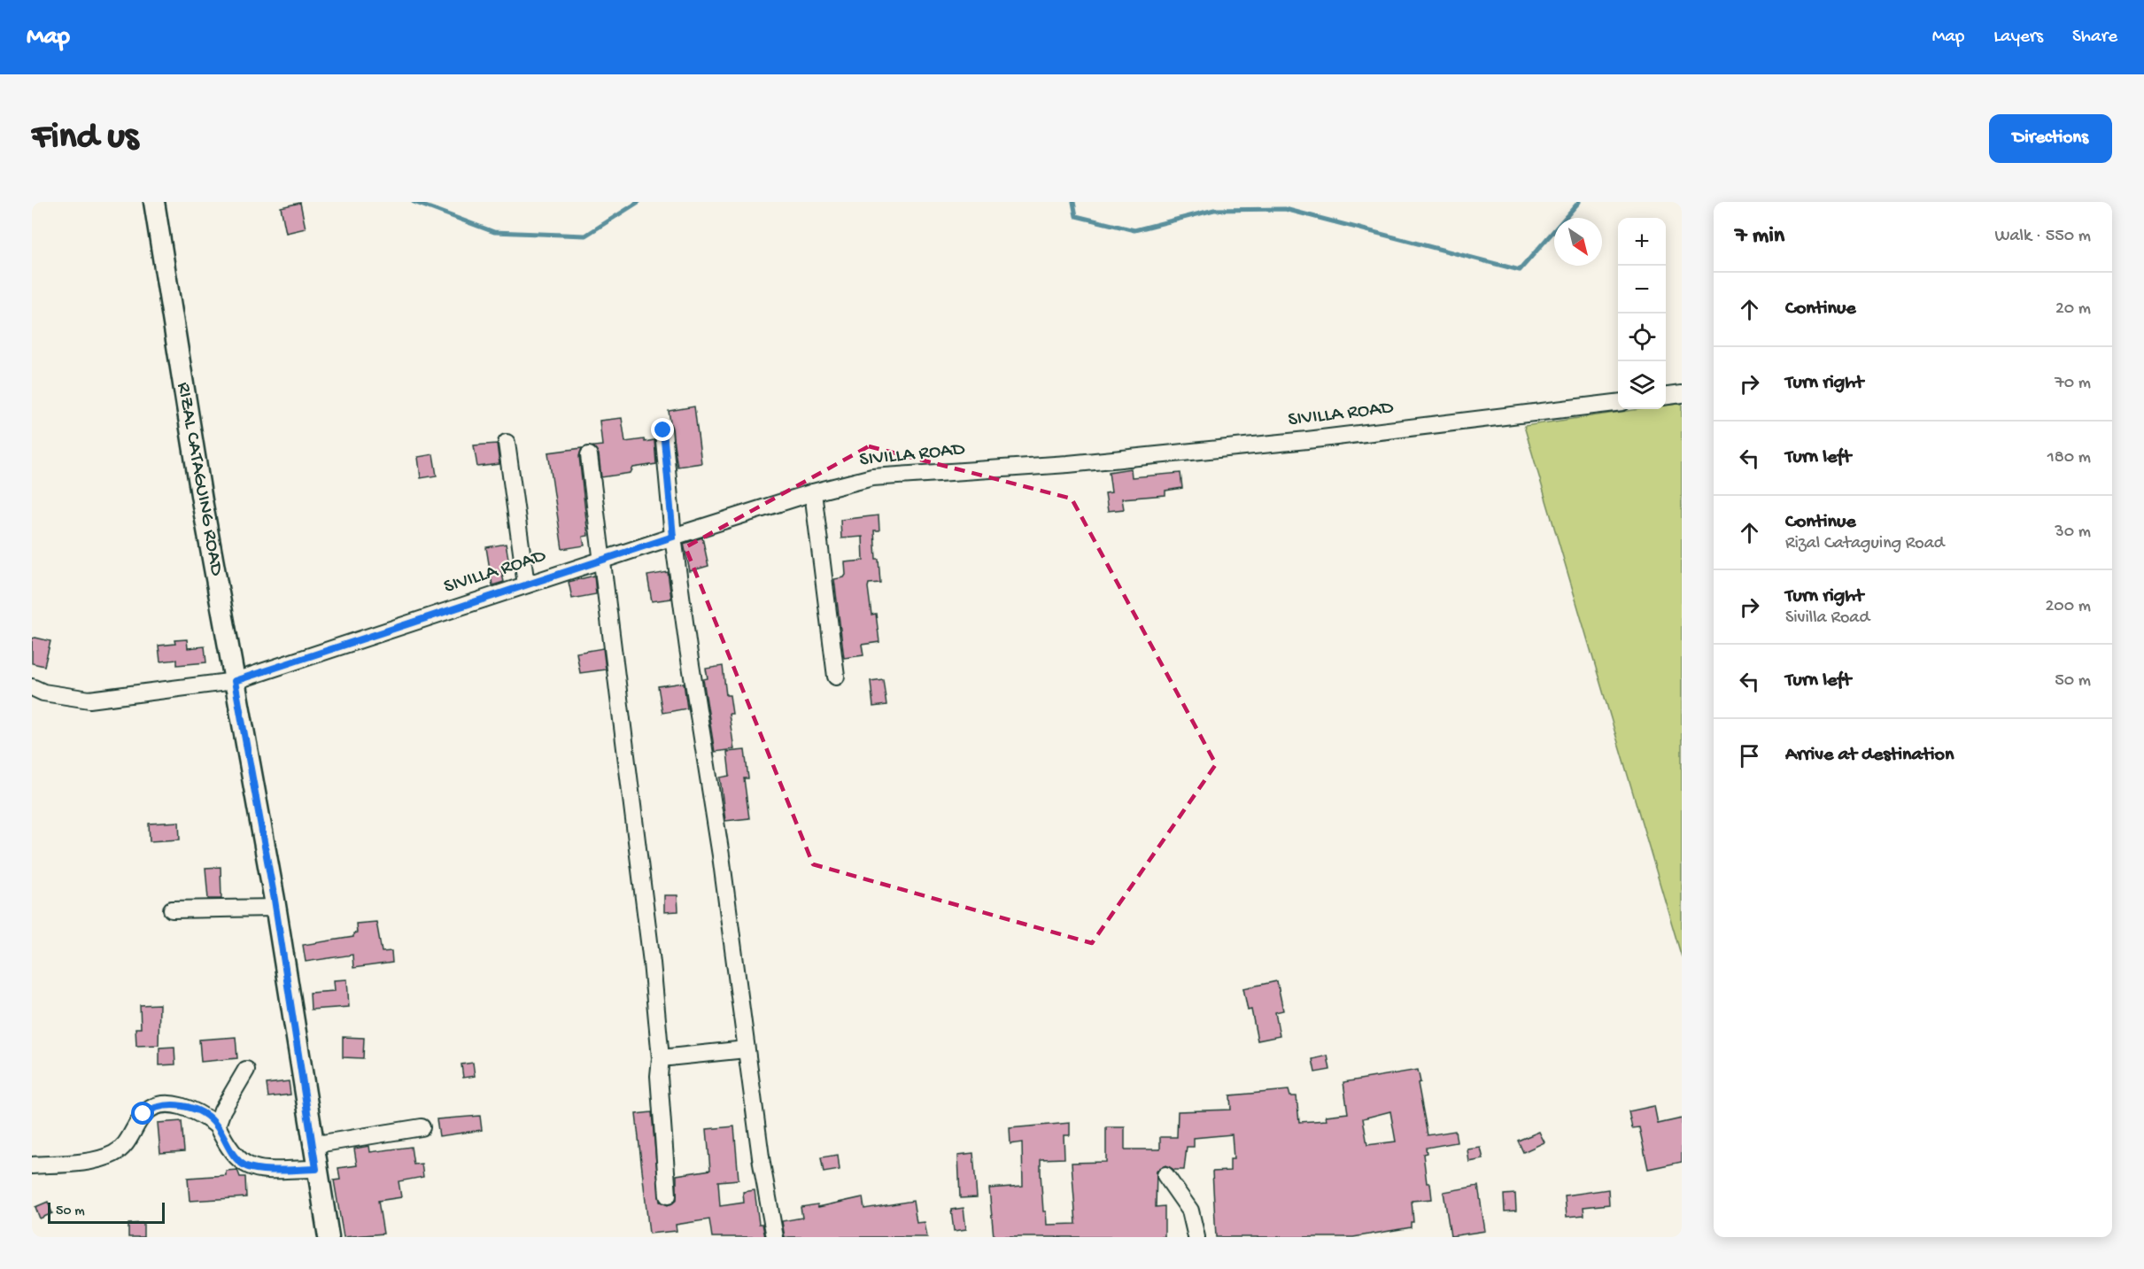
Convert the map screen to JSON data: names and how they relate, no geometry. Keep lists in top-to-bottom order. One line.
{"streets":{"street":["SIVILLA ROAD","RIZAL CATAGUING ROAD"]},"crossings":[["SIVILLA ROAD","RIZAL CATAGUING ROAD"]],"scale_bar":"50 m","north":"bottom right","page":{"header":"Map","nav":["Map","Layers","Share"],"buttons":"Directions","title":"Find us","heading":["7 min","Walk · 550 m"],"map_buttons":["+","−"],"list":[["Continue","20 m"],["Turn right","70 m"],["Turn left","180 m"],["Continue","Rizal Cataguing Road","30 m"],["Turn right","Sivilla Road","200 m"],["Turn left","50 m"],"Arrive at destination"],"scale":"50 m"}}
